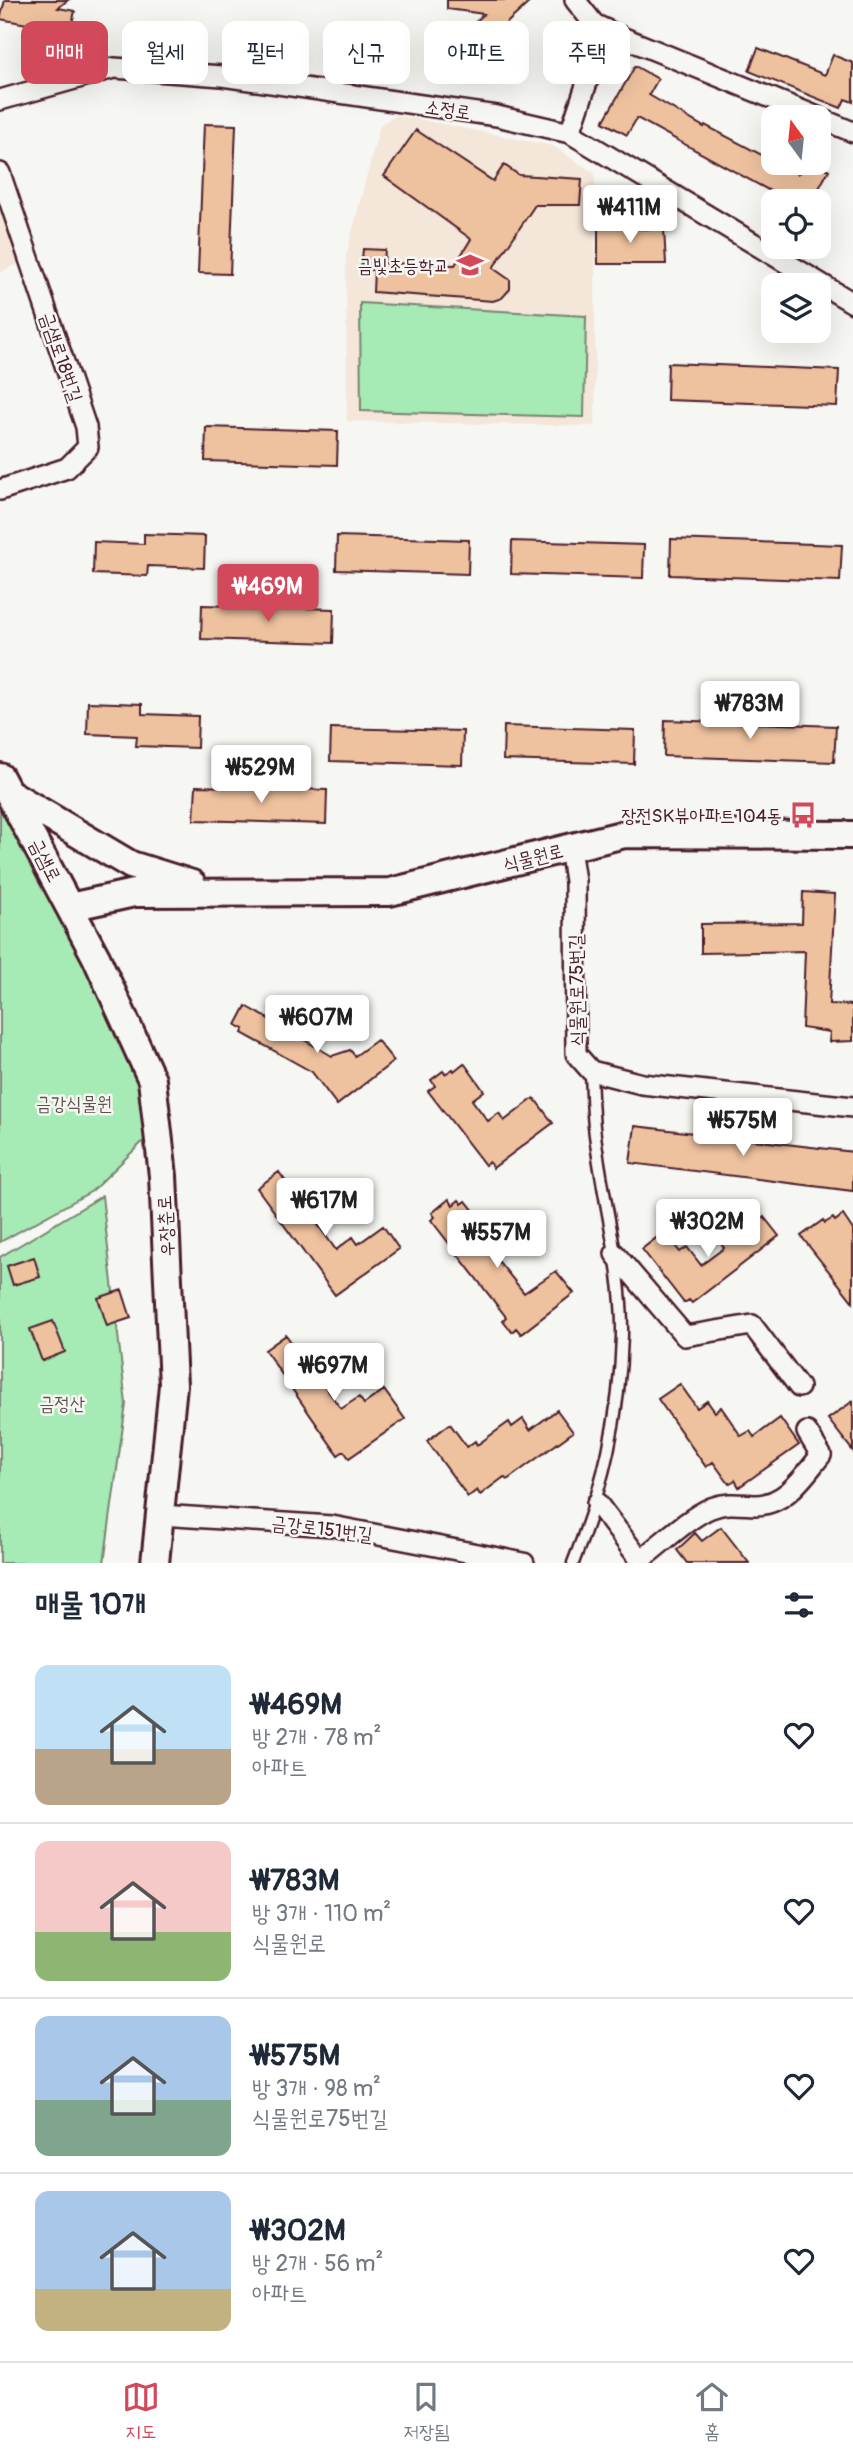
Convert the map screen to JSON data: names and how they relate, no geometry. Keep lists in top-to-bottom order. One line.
{"streets":{"main road":["식물원로","금샘로","우장춘로"],"street":["소정로","금샘로18번길","식물원로75번길","금강로151번길"]},"crossings":[["식물원로","금샘로"],["식물원로","식물원로75번길"],["식물원로","우장춘로"],["금샘로","우장춘로"],["우장춘로","금강로151번길"]],"parks":["금강식물원","금정산"],"places":{"school or university":["금빛초등학교"],"bus stop":["장전SK뷰아파트104동"]},"north":"top","page":{"chip":["매매","월세","필터","신규","아파트","주택"],"price":["₩411M","₩469M","₩783M","₩529M","₩607M","₩575M","₩617M","₩302M","₩557M","₩697M"],"heading":"매물 10개","list":[{"name":"₩469M","note":"방 2개 · 78 m² · 아파트"},{"name":"₩783M","note":"방 3개 · 110 m² · 식물원로"},{"name":"₩575M","note":"방 3개 · 98 m² · 식물원로75번길"},{"name":"₩302M","note":"방 2개 · 56 m² · 아파트"}],"tabs":["지도","저장됨","홈"]}}
